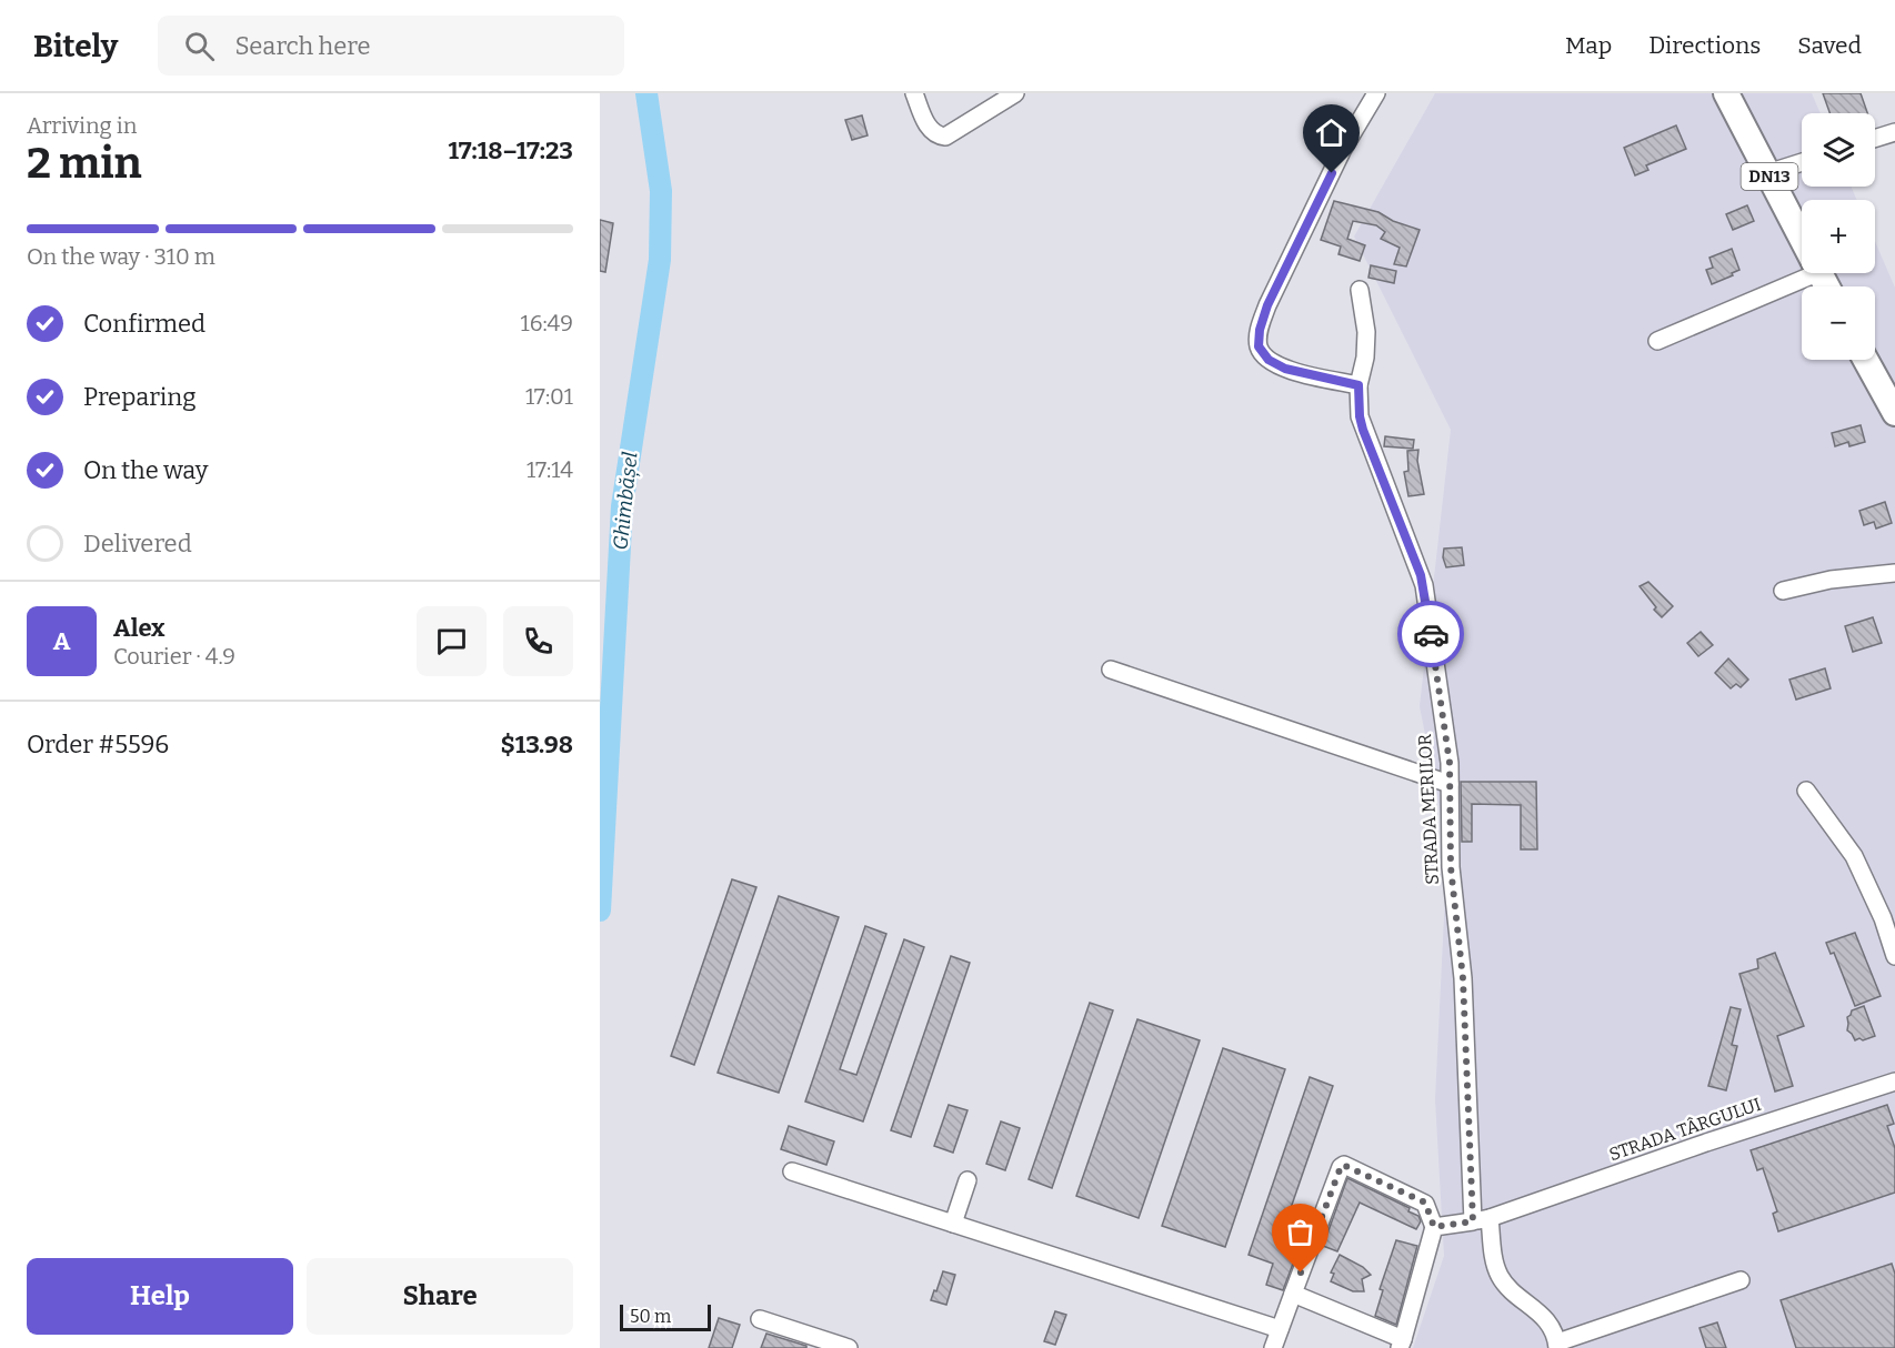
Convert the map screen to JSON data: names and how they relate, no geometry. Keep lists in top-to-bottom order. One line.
{"streets":{"highway":["DN13"],"street":["STRADA MERILOR","STRADA TÂRGULUI"]},"crossings":[["STRADA MERILOR","STRADA TÂRGULUI"]],"water":["Ghimbășel"],"scale_bar":"50 m","page":{"header":"Bitely","search":"Search here","nav":["Map","Directions","Saved"],"heading":["2 min","Arriving in","17:18–17:23"],"panel":["Alex","Courier · 4.9","Order #5596","$13.98"],"map_buttons":["+","−"],"bar":"On the way · 310 m","list":[["Confirmed","16:49"],["Preparing","17:01"],["On the way","17:14"],"Delivered"],"round":"A","buttons":["Help","Share"],"scale":"50 m"}}
